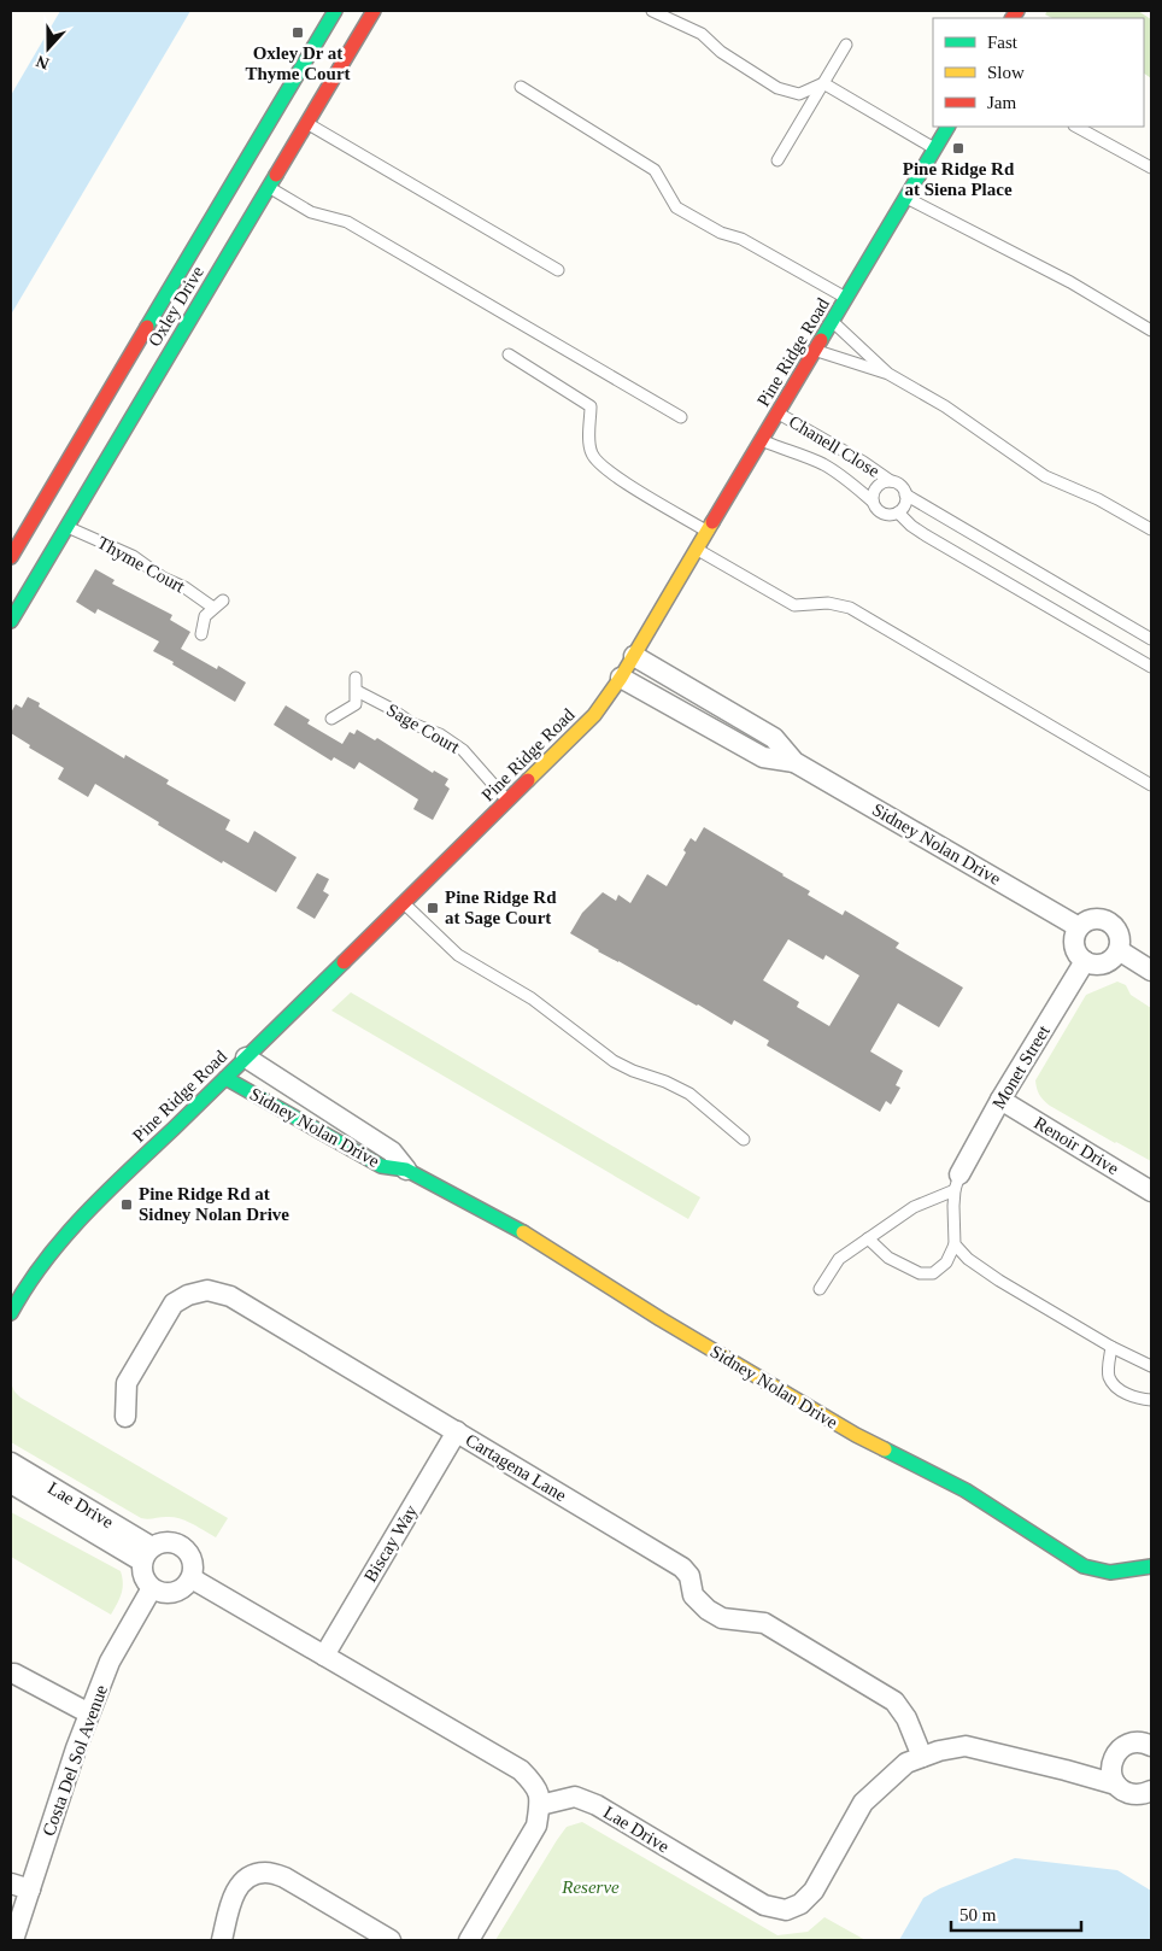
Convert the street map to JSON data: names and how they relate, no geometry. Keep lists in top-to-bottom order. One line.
{"streets":{"street":["Oxley Drive","Pine Ridge Road","Sidney Nolan Drive","Monet Street","Renoir Drive","Cartagena Lane","Lae Drive","Biscay Way","Costa Del Sol Avenue"],"lane":["Chanell Close","Thyme Court","Sage Court"]},"crossings":[["Oxley Drive","Thyme Court"],["Pine Ridge Road","Chanell Close"],["Pine Ridge Road","Sage Court"],["Pine Ridge Road","Sidney Nolan Drive"],["Sidney Nolan Drive","Monet Street"],["Monet Street","Renoir Drive"],["Cartagena Lane","Lae Drive"],["Cartagena Lane","Biscay Way"],["Lae Drive","Costa Del Sol Avenue"]],"parks":["Reserve"],"places":{"transit":["Oxley Dr at Thyme Court","Pine Ridge Rd at Siena Place","Pine Ridge Rd at Sage Court","Pine Ridge Rd at Sidney Nolan Drive"]},"legend":["Fast","Slow","Jam"],"scale_bar":"50 m","north":"bottom"}
